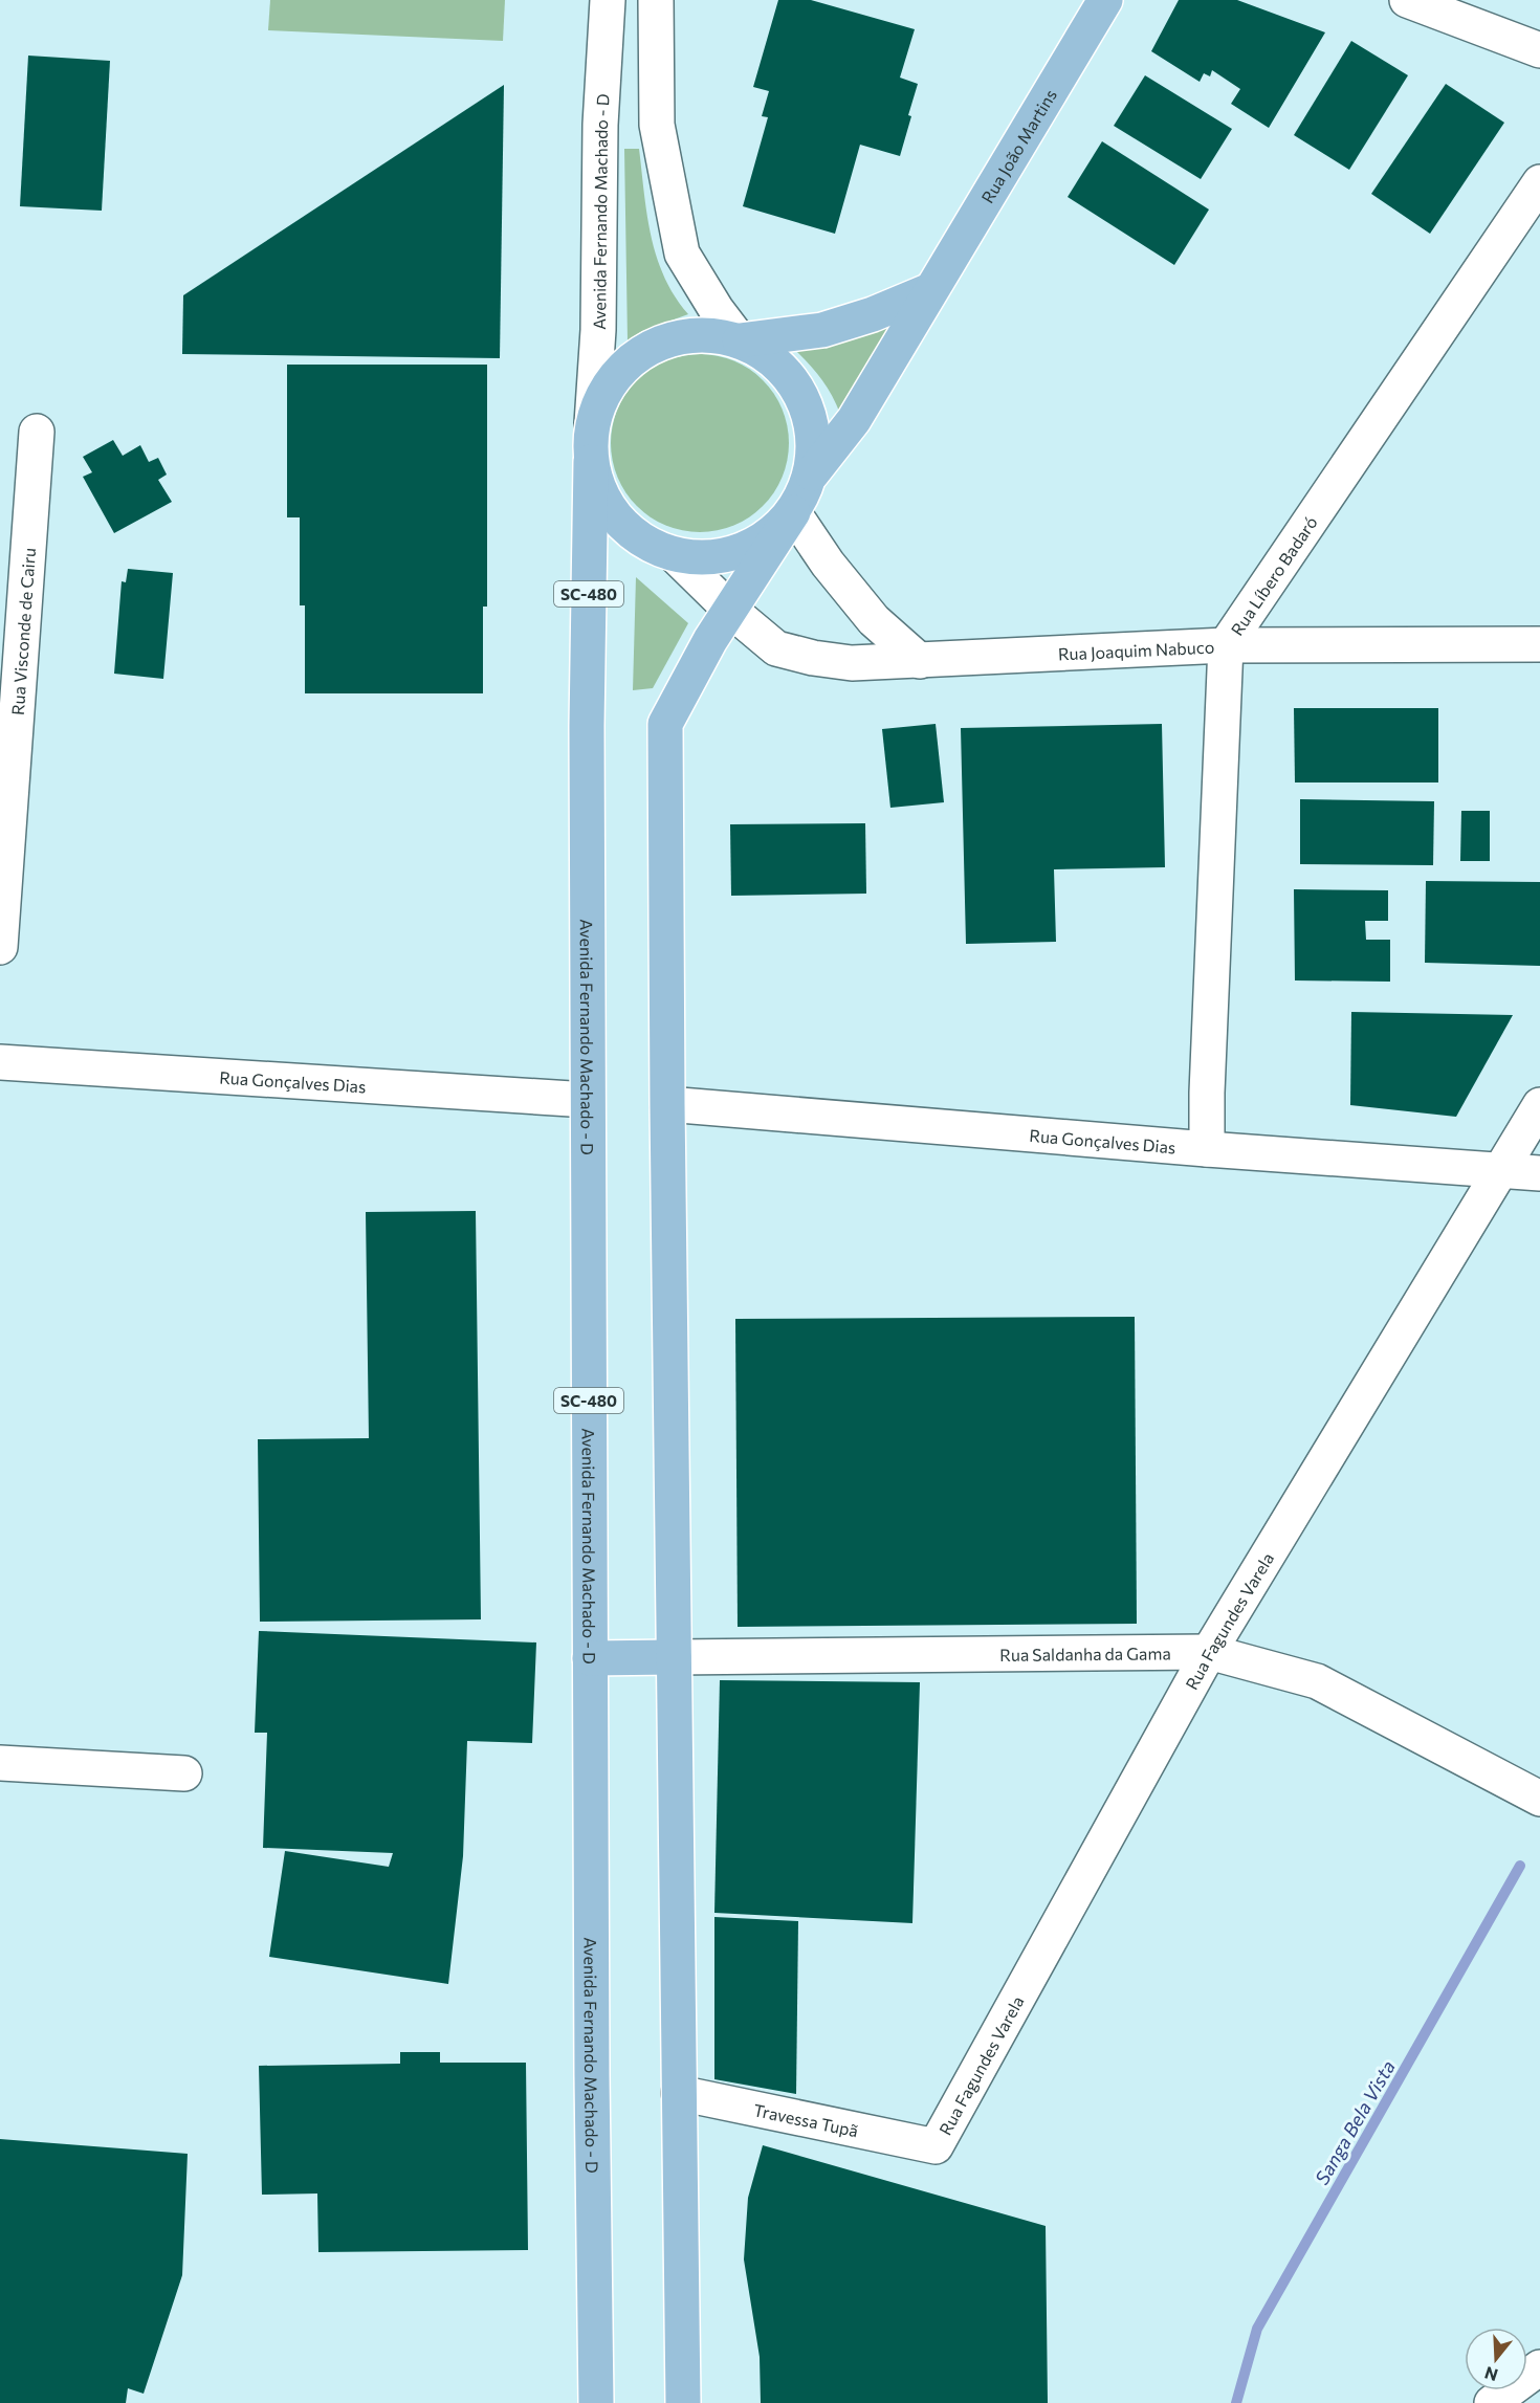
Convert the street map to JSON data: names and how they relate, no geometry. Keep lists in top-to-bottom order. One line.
{"streets":{"main road":["Rua João Martins","Avenida Fernando Machado - D","SC-480"],"street":["Rua Líbero Badaró","Rua Visconde de Cairu","Rua Joaquim Nabuco","Rua Gonçalves Dias","Rua Fagundes Varela","Rua Saldanha da Gama","Travessa Tupã"]},"crossings":[["Rua João Martins","Avenida Fernando Machado - D"],["Rua João Martins","Rua Joaquim Nabuco"],["Avenida Fernando Machado - D","Rua Joaquim Nabuco"],["Avenida Fernando Machado - D","Rua Gonçalves Dias"],["Rua Líbero Badaró","Rua Joaquim Nabuco"],["Rua Líbero Badaró","Rua Gonçalves Dias"],["Rua Gonçalves Dias","Rua Fagundes Varela"],["Rua Fagundes Varela","Rua Saldanha da Gama"],["Rua Fagundes Varela","Travessa Tupã"]],"water":["Sanga Bela Vista"],"north":"bottom"}
